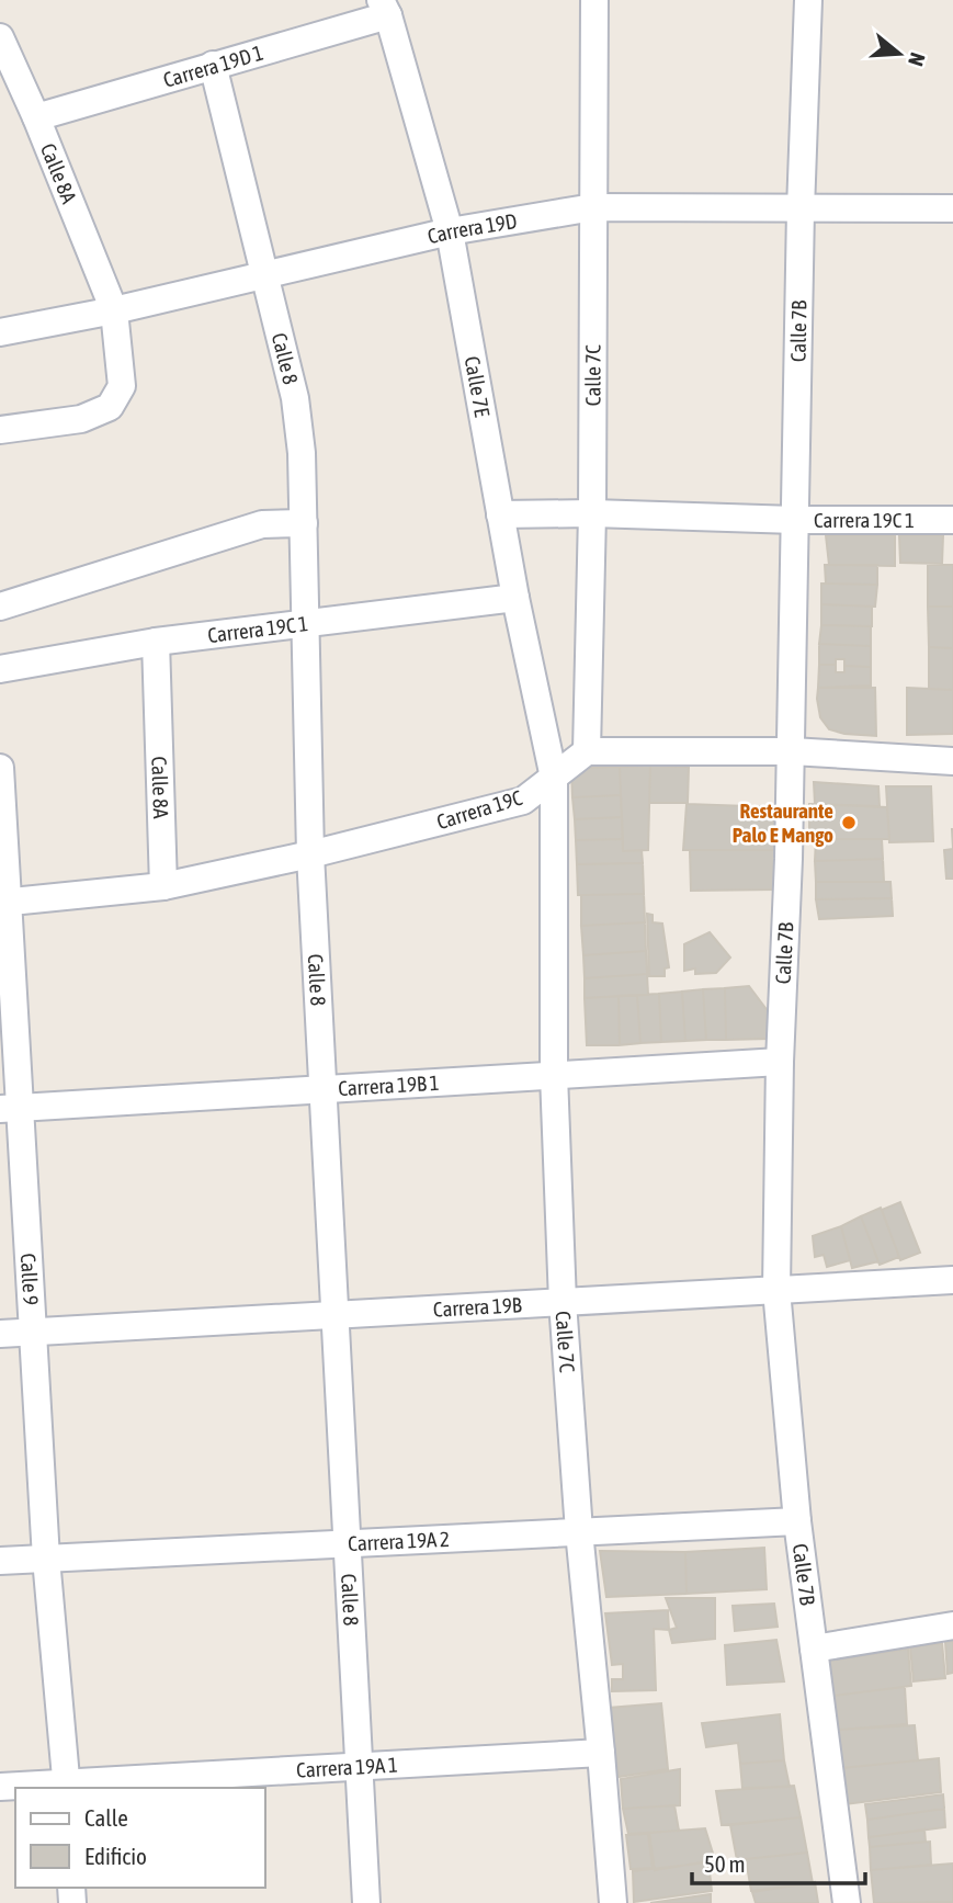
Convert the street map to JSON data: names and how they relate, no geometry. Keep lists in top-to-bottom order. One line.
{"streets":{"street":["Carrera 19D 1","Calle 8A","Carrera 19D","Calle 7B","Calle 8","Calle 7C","Calle 7E","Carrera 19C 1","Carrera 19C","Carrera 19B 1","Calle 9","Carrera 19B","Carrera 19A 2","Carrera 19A 1"]},"crossings":[["Carrera 19D 1","Calle 8A"],["Carrera 19D 1","Calle 8"],["Carrera 19D 1","Calle 7E"],["Calle 8A","Carrera 19D"],["Calle 8A","Carrera 19C 1"],["Calle 8A","Carrera 19C"],["Carrera 19D","Calle 7B"],["Carrera 19D","Calle 8"],["Carrera 19D","Calle 7C"],["Carrera 19D","Calle 7E"],["Calle 7B","Carrera 19C 1"],["Calle 7B","Carrera 19B 1"],["Calle 7B","Carrera 19B"],["Calle 7B","Carrera 19A 2"],["Calle 8","Carrera 19C 1"],["Calle 8","Carrera 19C"],["Calle 8","Carrera 19B 1"],["Calle 8","Carrera 19B"],["Calle 8","Carrera 19A 2"],["Calle 8","Carrera 19A 1"],["Calle 7C","Calle 7E"],["Calle 7C","Carrera 19C 1"],["Calle 7C","Carrera 19C"],["Calle 7C","Carrera 19B 1"],["Calle 7C","Carrera 19B"],["Calle 7C","Carrera 19A 2"],["Calle 7C","Carrera 19A 1"],["Calle 7E","Carrera 19C 1"],["Calle 7E","Carrera 19C"],["Carrera 19C","Calle 9"],["Carrera 19B 1","Calle 9"],["Calle 9","Carrera 19B"],["Calle 9","Carrera 19A 2"],["Calle 9","Carrera 19A 1"]],"places":["Restaurante Palo E Mango"],"legend":["Calle","Edificio"],"scale_bar":"50 m","north":"right"}
